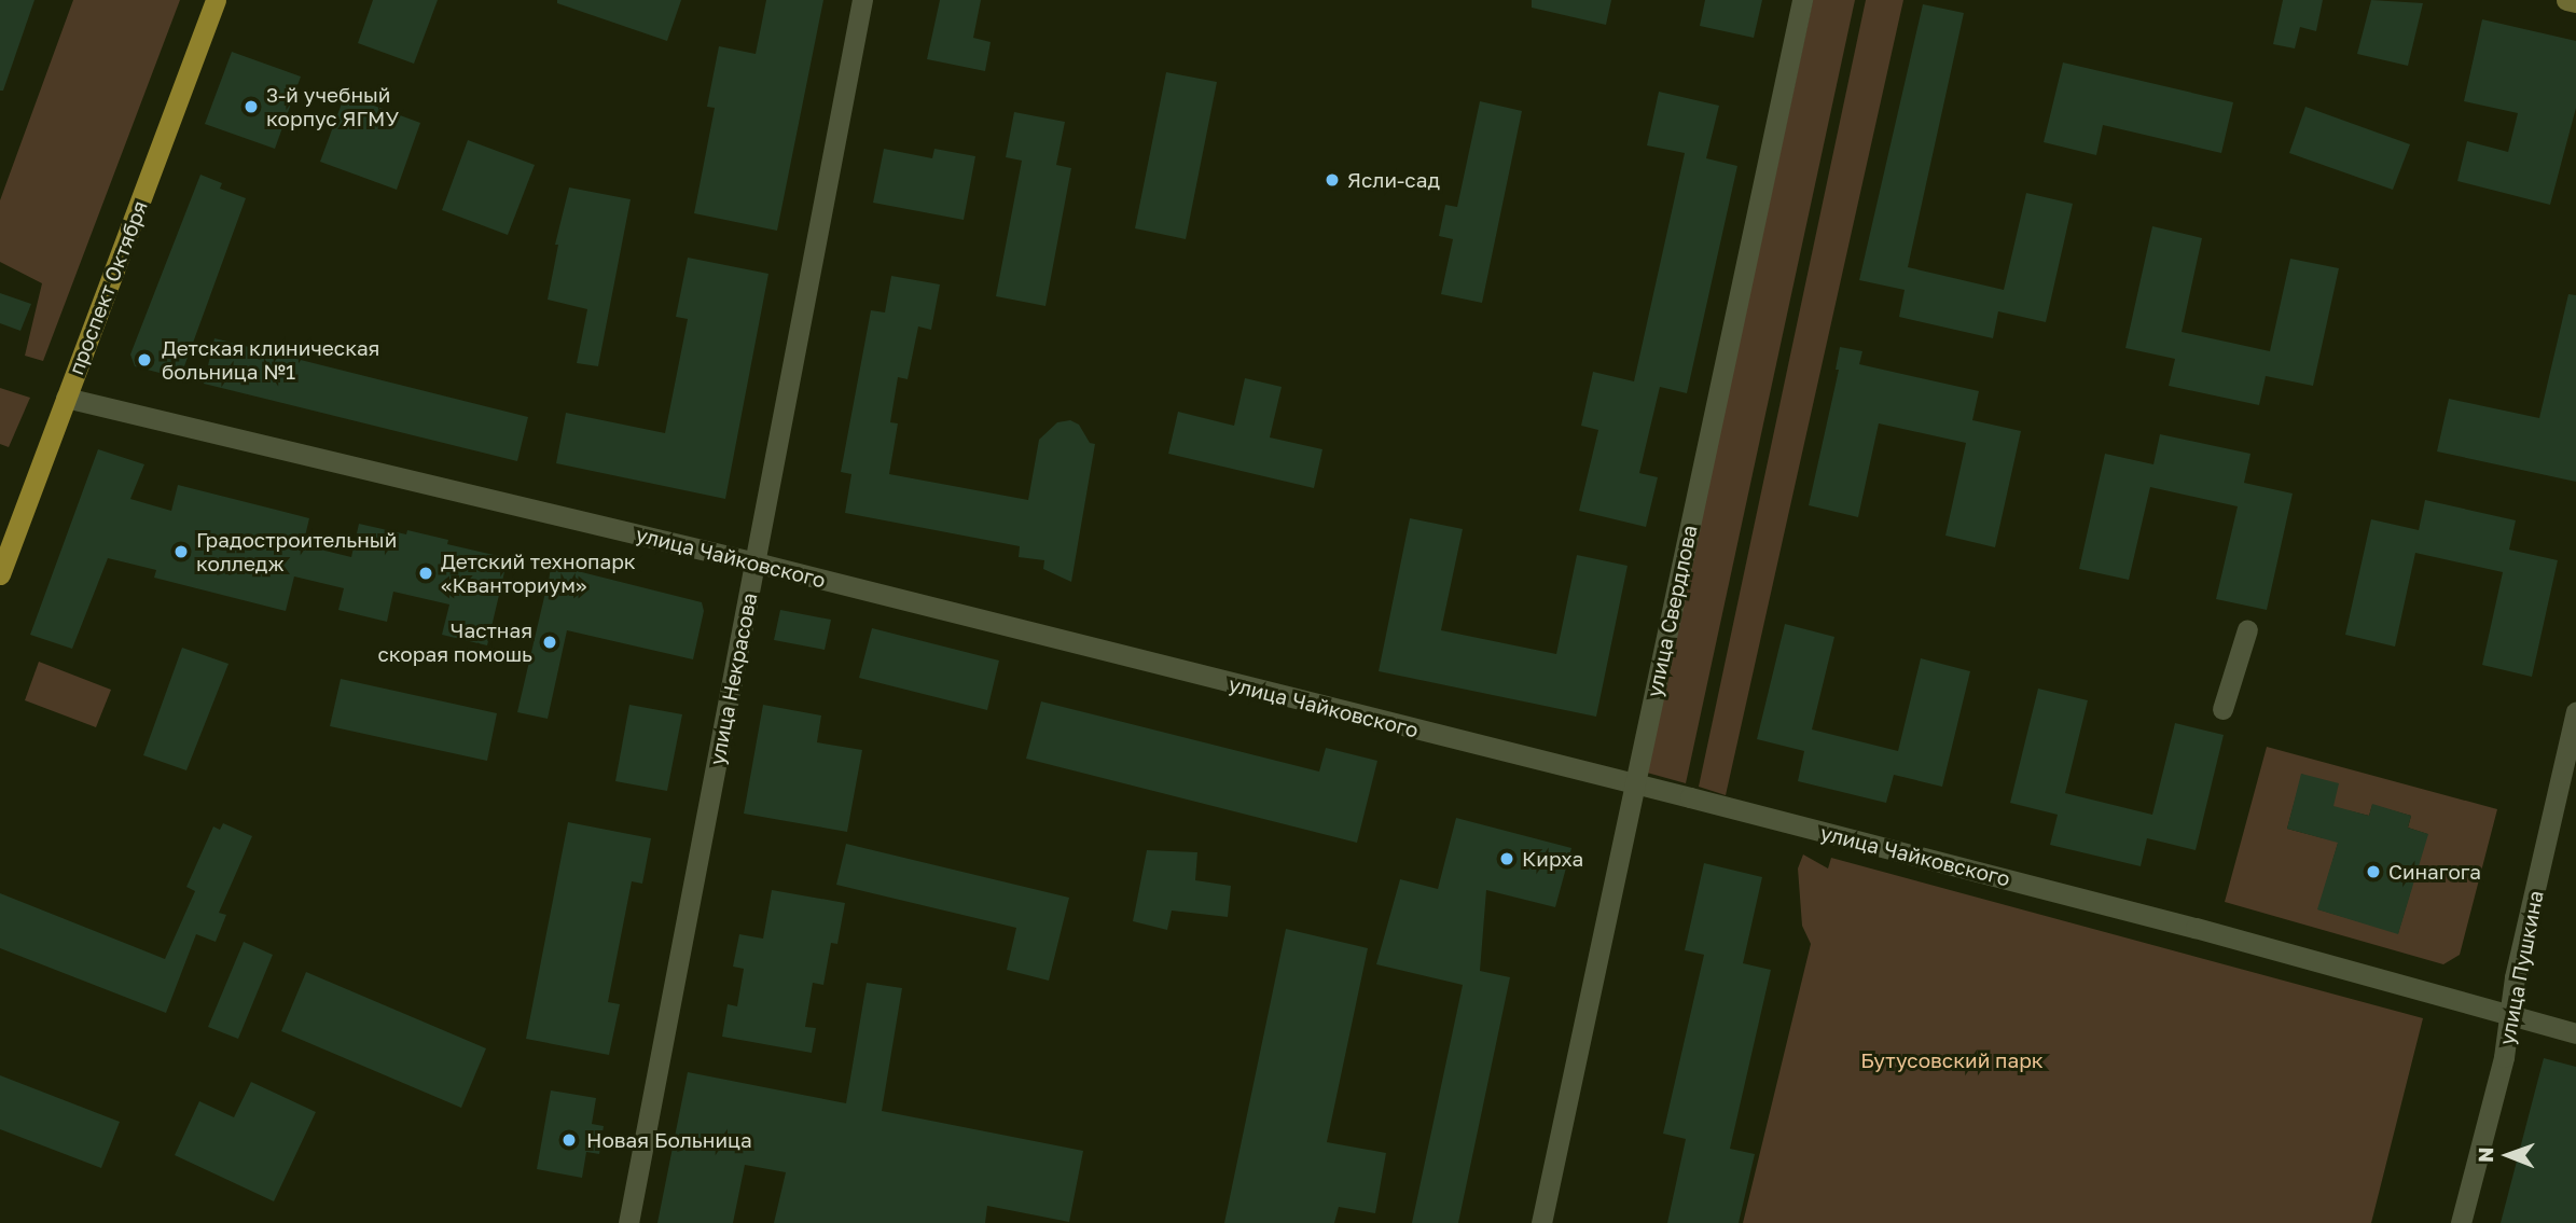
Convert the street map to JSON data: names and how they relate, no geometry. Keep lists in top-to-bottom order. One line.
{"streets":{"main road":["проспект Октября"],"street":["улица Чайковского","улица Свердлова","улица Некрасова","улица Пушкина"]},"crossings":[["проспект Октября","улица Чайковского"],["улица Чайковского","улица Свердлова"],["улица Чайковского","улица Некрасова"],["улица Чайковского","улица Пушкина"]],"parks":["Бутусовский парк"],"places":["3-й учебный корпус ЯГМУ","Ясли-сад","Детская клиническая больница №1","Градостроительный колледж","Детский технопарк «Кванториум»","Частная скорая помошь","Кирха","Синагога","Новая Больница"],"north":"left"}
